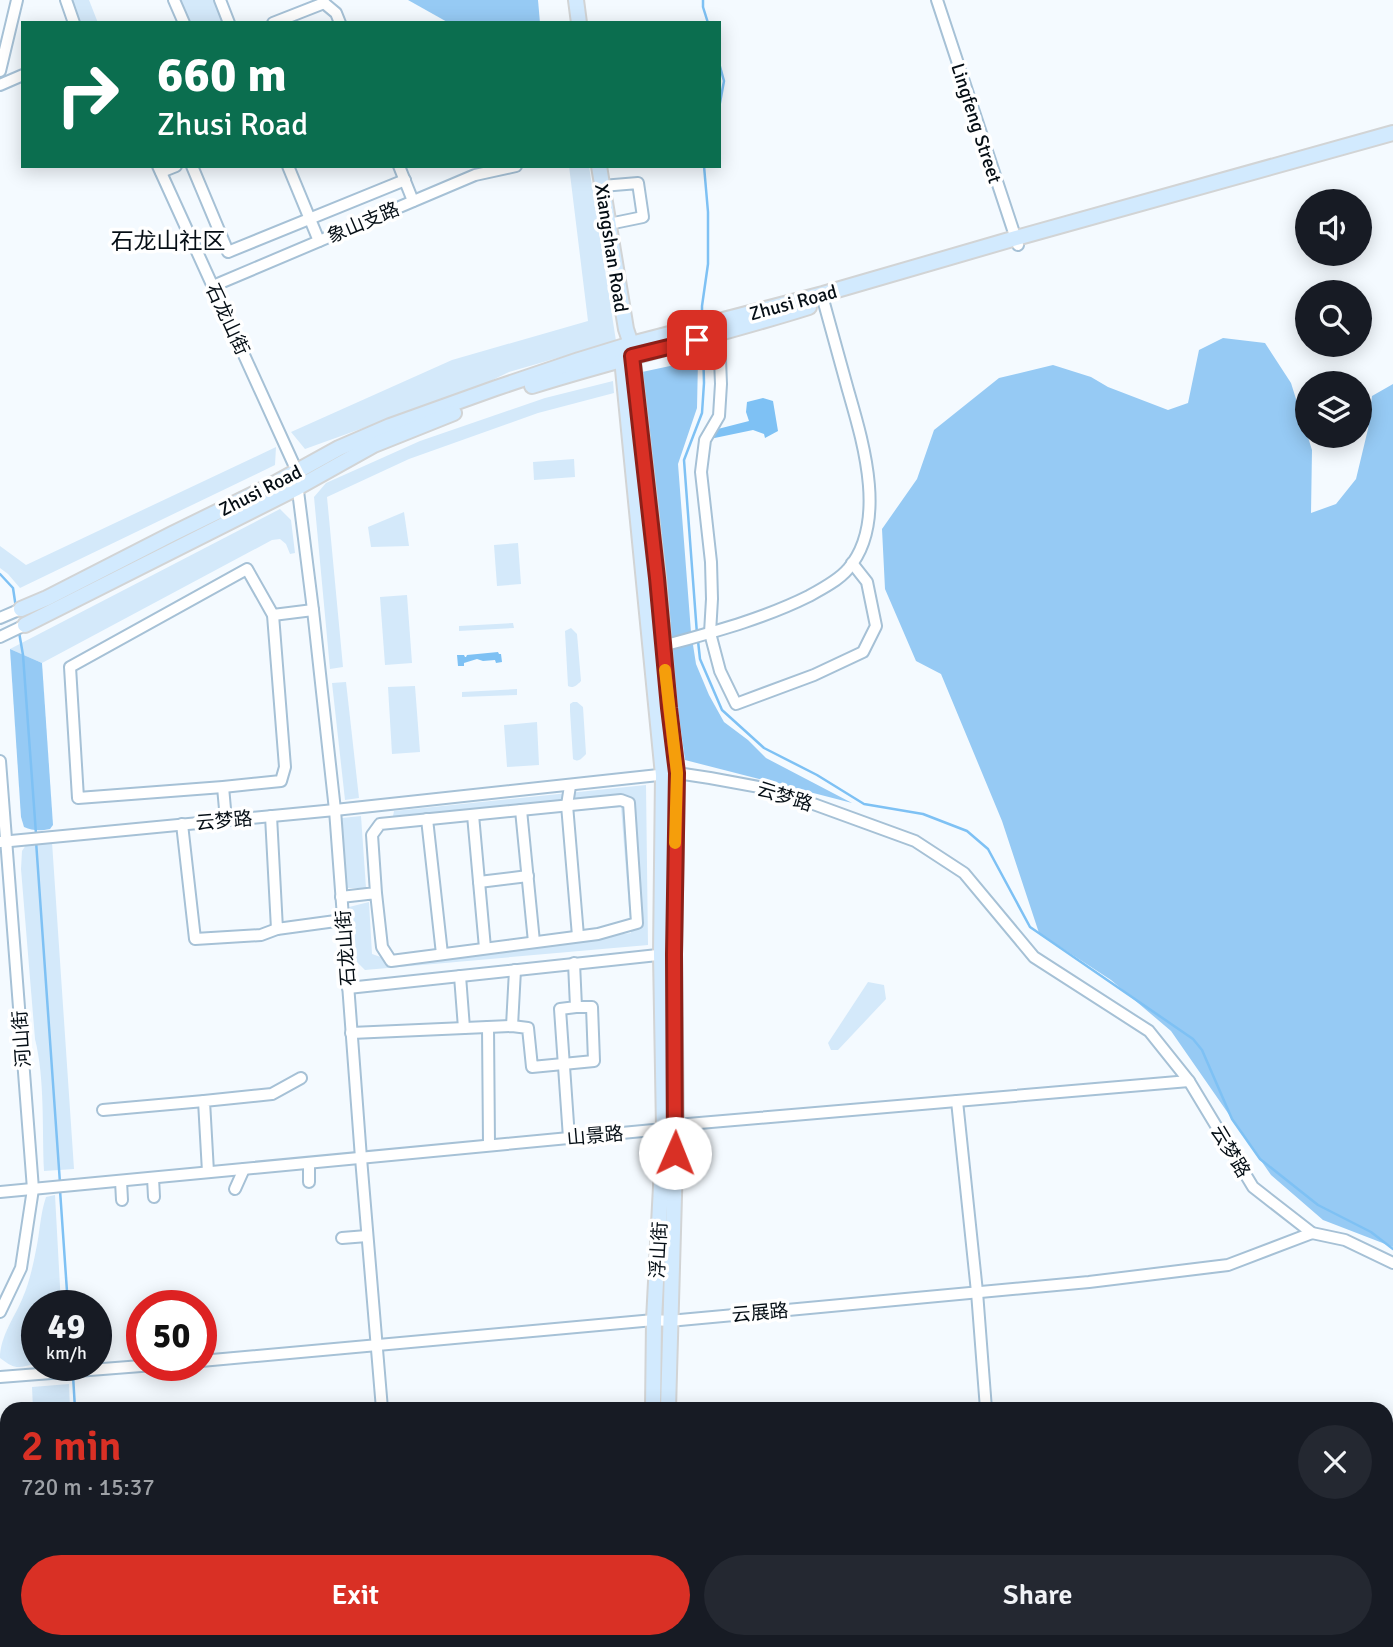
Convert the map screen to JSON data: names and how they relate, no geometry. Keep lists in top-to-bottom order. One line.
{"streets":{"main road":["Xiangshan Road","Zhusi Road","浮山街"],"street":["Lingfeng Street","象山支路","石龙山街","云梦路","河山街","山景路","云展路"]},"crossings":[["Lingfeng Street","Zhusi Road"],["象山支路","石龙山街"],["Xiangshan Road","浮山街"],["Zhusi Road","石龙山街"],["Zhusi Road","浮山街"],["石龙山街","云梦路"],["石龙山街","山景路"],["石龙山街","云展路"],["云梦路","河山街"],["云梦路","山景路"],["云梦路","浮山街"],["云梦路","云展路"],["河山街","山景路"],["山景路","浮山街"],["浮山街","云展路"]],"districts":["石龙山社区"],"page":{"turn":["660 m","Zhusi Road"],"speed":"49 km/h","limit":"50","heading":["2 min","720 m · 15:37"],"buttons":["Exit","Share"]}}
